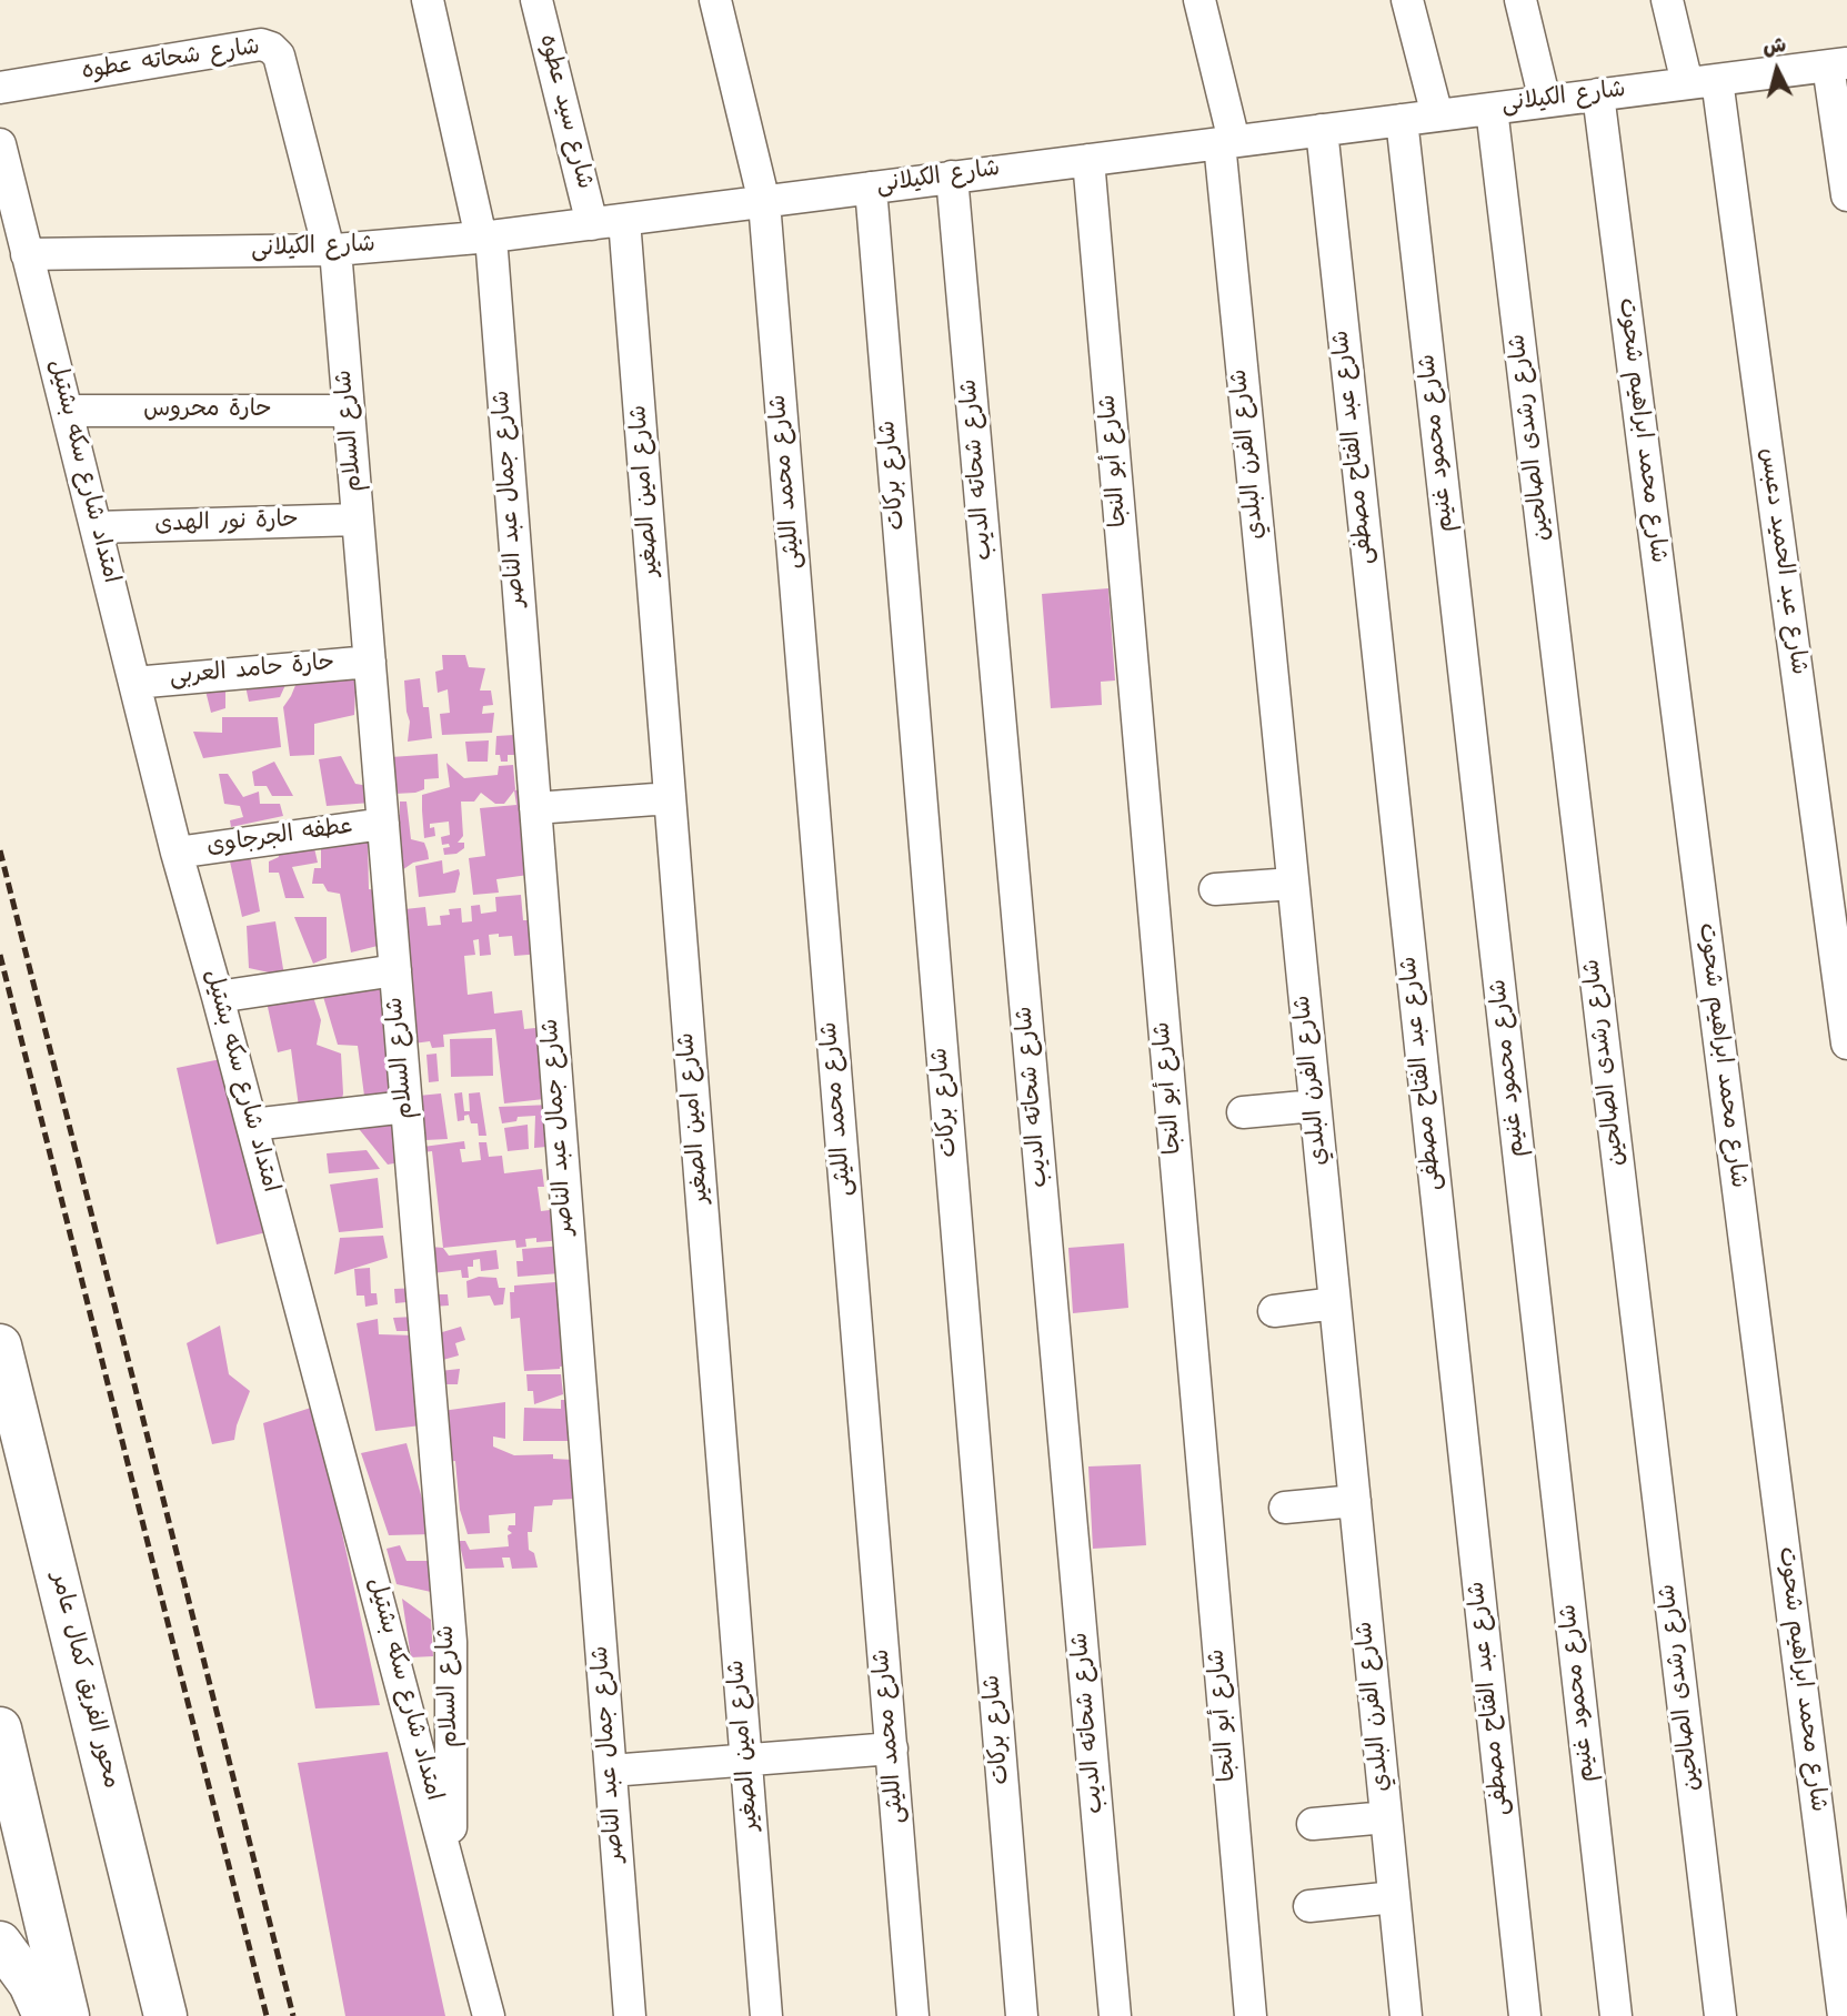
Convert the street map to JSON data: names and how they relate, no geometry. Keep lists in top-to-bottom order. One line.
{"streets":{"main road":["محور الفريق كمال عامر"],"street":["شارع شحاته عطوه","شارع الكيلانى","شارع سيد عطوه","حارة محروس","شارع السلام","شارع محمد ابراهيم شحوت","شارع رشدى الصالحين","شارع محمود غنيم","شارع عبد الفتاح مصطفى","شارع الفرن البلدي","شارع أبو النجا","شارع شحاته الديب","امتداد شارع سكه بشتيل","شارع بركات","شارع محمد الليثى","شارع امين الصغير","شارع جمال عبد الناصر","حارة نور الهدى","شارع عبد الحميد دعبس","حارة حامد العربى","عطفه الجرجاوى"]},"crossings":[["شارع شحاته عطوه","شارع الكيلانى"],["شارع شحاته عطوه","شارع السلام"],["شارع الكيلانى","شارع سيد عطوه"],["شارع الكيلانى","شارع السلام"],["شارع الكيلانى","شارع محمد ابراهيم شحوت"],["شارع الكيلانى","شارع رشدى الصالحين"],["شارع الكيلانى","شارع محمود غنيم"],["شارع الكيلانى","شارع عبد الفتاح مصطفى"],["شارع الكيلانى","شارع الفرن البلدي"],["شارع الكيلانى","شارع أبو النجا"],["شارع الكيلانى","شارع شحاته الديب"],["شارع الكيلانى","امتداد شارع سكه بشتيل"],["شارع الكيلانى","شارع بركات"],["شارع الكيلانى","شارع محمد الليثى"],["شارع الكيلانى","شارع امين الصغير"],["شارع الكيلانى","شارع جمال عبد الناصر"],["شارع الكيلانى","شارع عبد الحميد دعبس"],["حارة محروس","شارع السلام"],["حارة محروس","امتداد شارع سكه بشتيل"],["شارع السلام","امتداد شارع سكه بشتيل"],["شارع السلام","حارة نور الهدى"],["شارع السلام","حارة حامد العربى"],["شارع السلام","عطفه الجرجاوى"],["امتداد شارع سكه بشتيل","حارة نور الهدى"],["امتداد شارع سكه بشتيل","حارة حامد العربى"],["امتداد شارع سكه بشتيل","عطفه الجرجاوى"]],"north":"top"}
